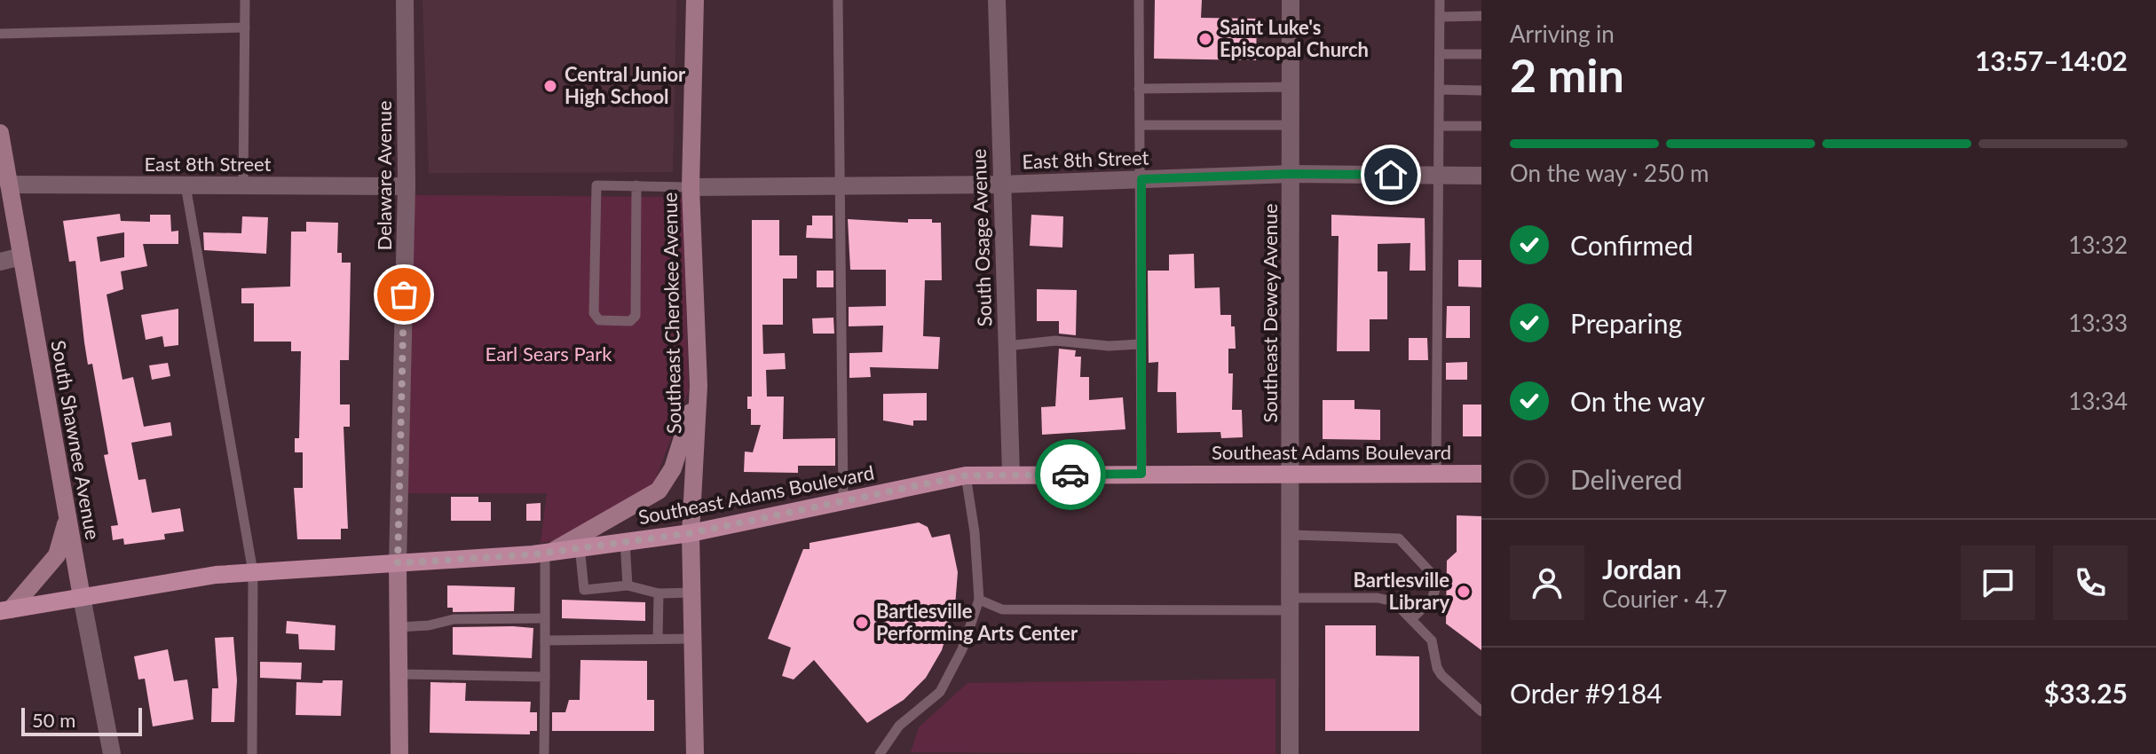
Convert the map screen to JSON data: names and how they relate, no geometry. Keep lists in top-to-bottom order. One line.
{"streets":{"main road":["Southeast Adams Boulevard"],"street":["East 8th Street","Delaware Avenue","South Osage Avenue","Southeast Cherokee Avenue","Southeast Dewey Avenue","South Shawnee Avenue"]},"crossings":[["East 8th Street","Delaware Avenue"],["East 8th Street","South Osage Avenue"],["East 8th Street","Southeast Cherokee Avenue"],["East 8th Street","Southeast Dewey Avenue"],["East 8th Street","South Shawnee Avenue"],["Delaware Avenue","Southeast Adams Boulevard"],["South Osage Avenue","Southeast Adams Boulevard"],["Southeast Cherokee Avenue","Southeast Adams Boulevard"],["Southeast Dewey Avenue","Southeast Adams Boulevard"],["South Shawnee Avenue","Southeast Adams Boulevard"]],"parks":["Earl Sears Park"],"places":["Saint Luke's Episcopal Church","Central Junior High School","Bartlesville Library","Bartlesville Performing Arts Center"],"scale_bar":"50 m","page":{"heading":["2 min","Arriving in","13:57–14:02"],"panel":["Jordan","Courier · 4.7","Order #9184","$33.25"],"bar":"On the way · 250 m","list":[["Confirmed","13:32"],["Preparing","13:33"],["On the way","13:34"],"Delivered"],"scale":"50 m"}}
